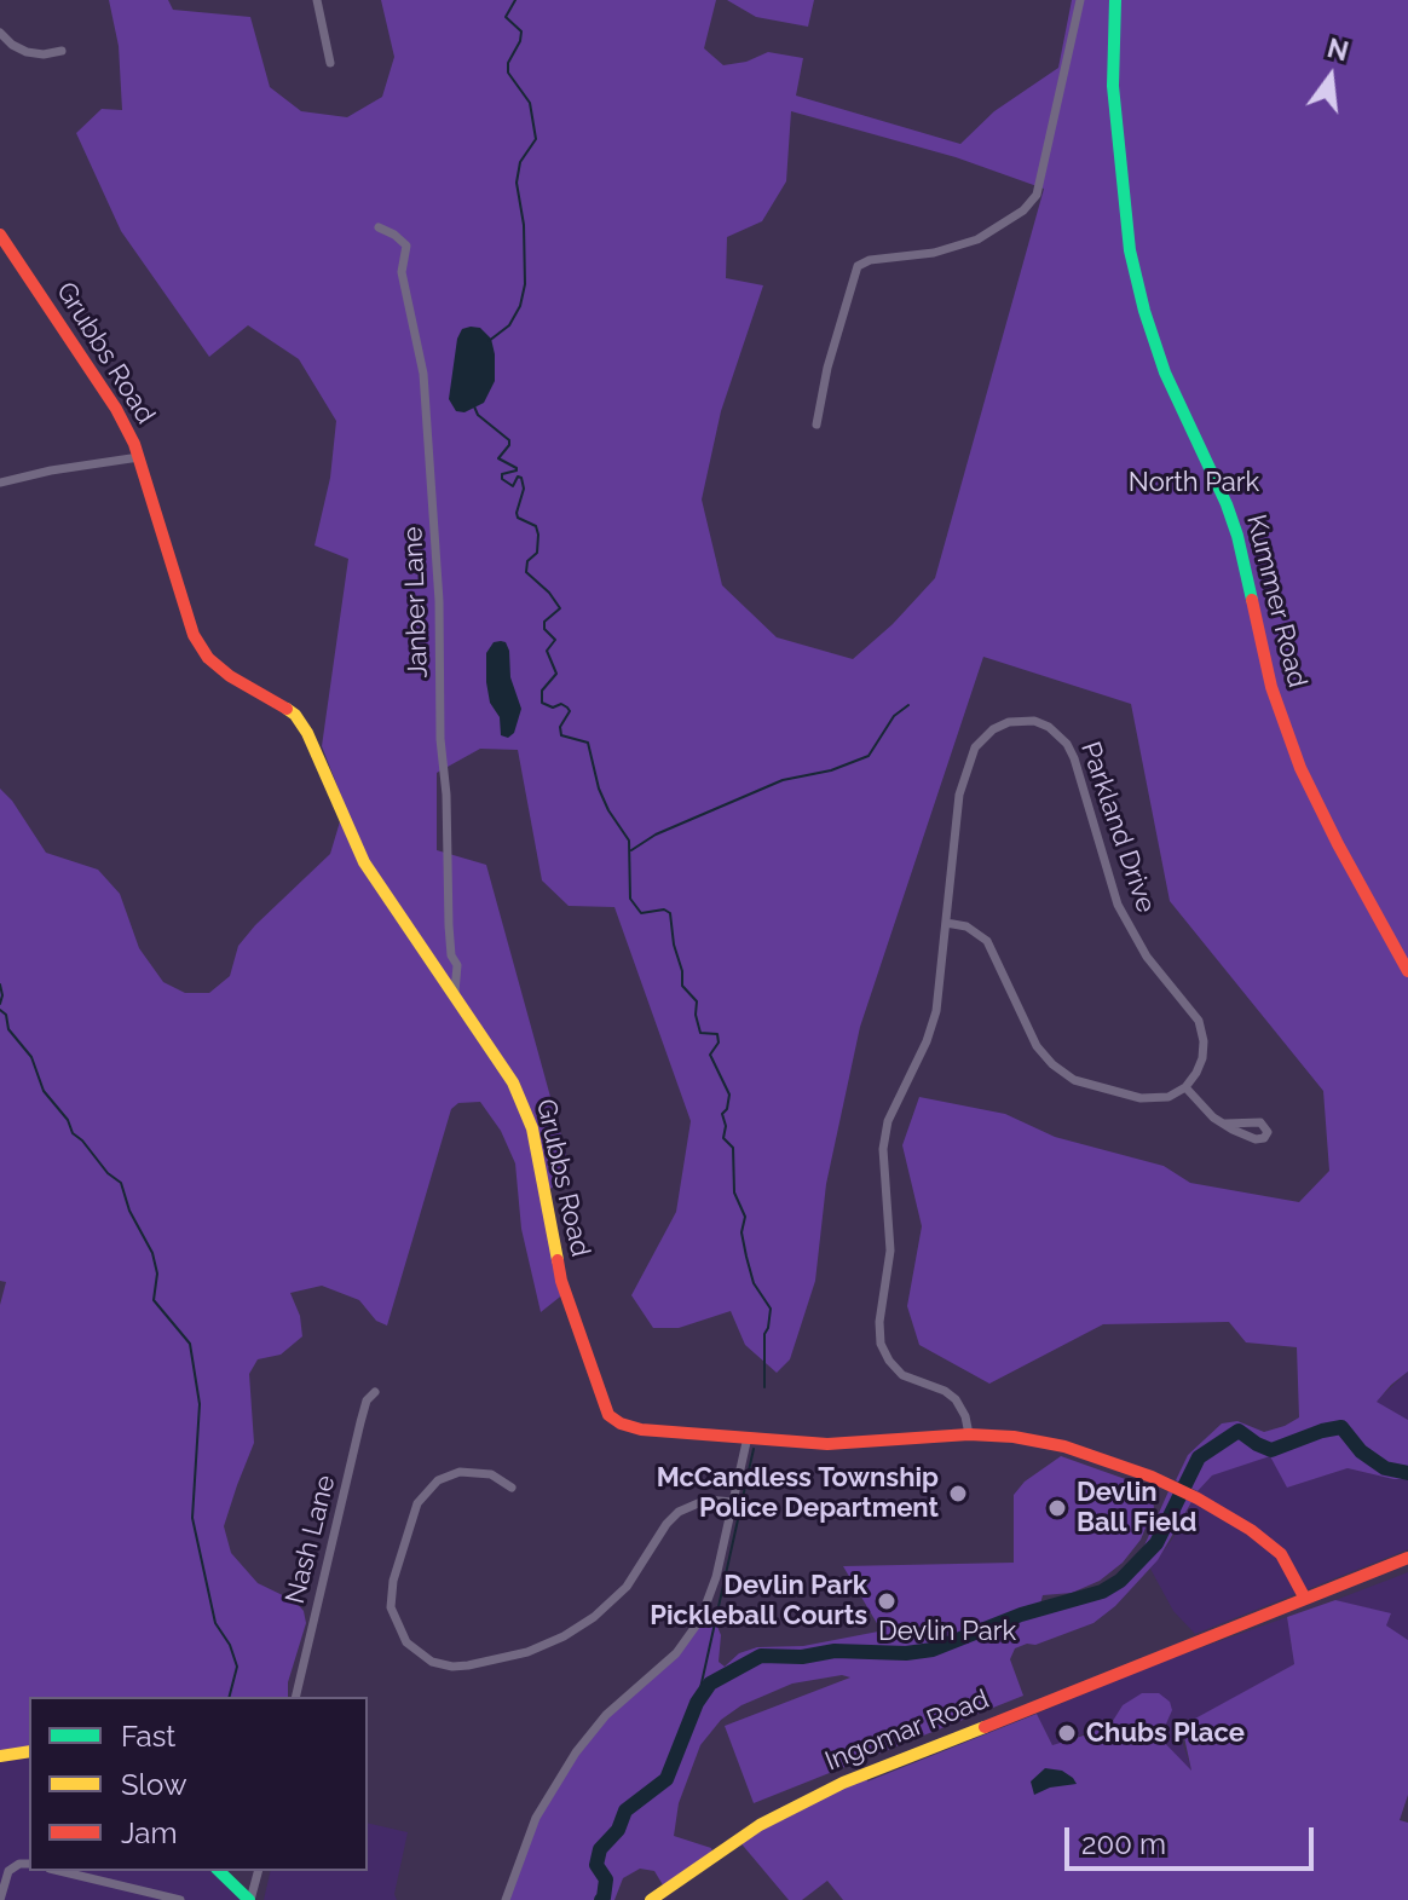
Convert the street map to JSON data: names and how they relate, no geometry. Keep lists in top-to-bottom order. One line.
{"streets":{"street":["Grubbs Road","Kummer Road","Janber Lane","Parkland Drive","Nash Lane","Ingomar Road"]},"crossings":[["Grubbs Road","Janber Lane"],["Grubbs Road","Parkland Drive"],["Grubbs Road","Ingomar Road"]],"parks":["North Park","Devlin Park"],"places":["McCandless Township Police Department","Devlin Ball Field","Devlin Park Pickleball Courts","Chubs Place"],"legend":["Fast","Slow","Jam"],"scale_bar":"200 m","north":"top"}
